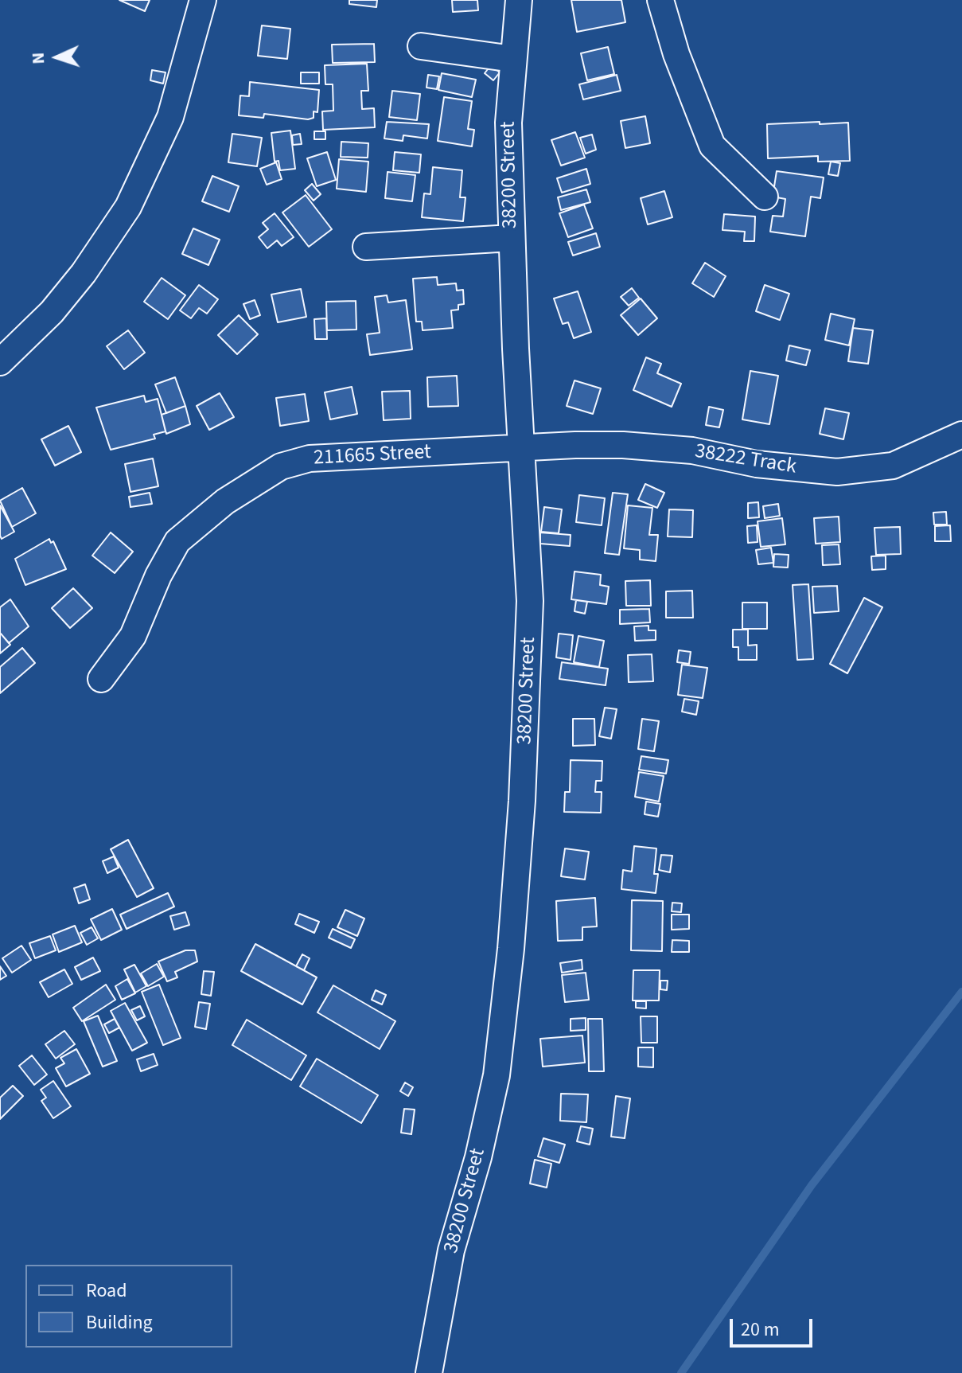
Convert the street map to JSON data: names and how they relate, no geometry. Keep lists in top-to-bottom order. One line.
{"streets":{"street":["38200 Street","211665 Street","38222 Track"]},"crossings":[["38200 Street","211665 Street"],["38200 Street","38222 Track"],["211665 Street","38222 Track"]],"legend":["Road","Building"],"scale_bar":"20 m","north":"left"}
